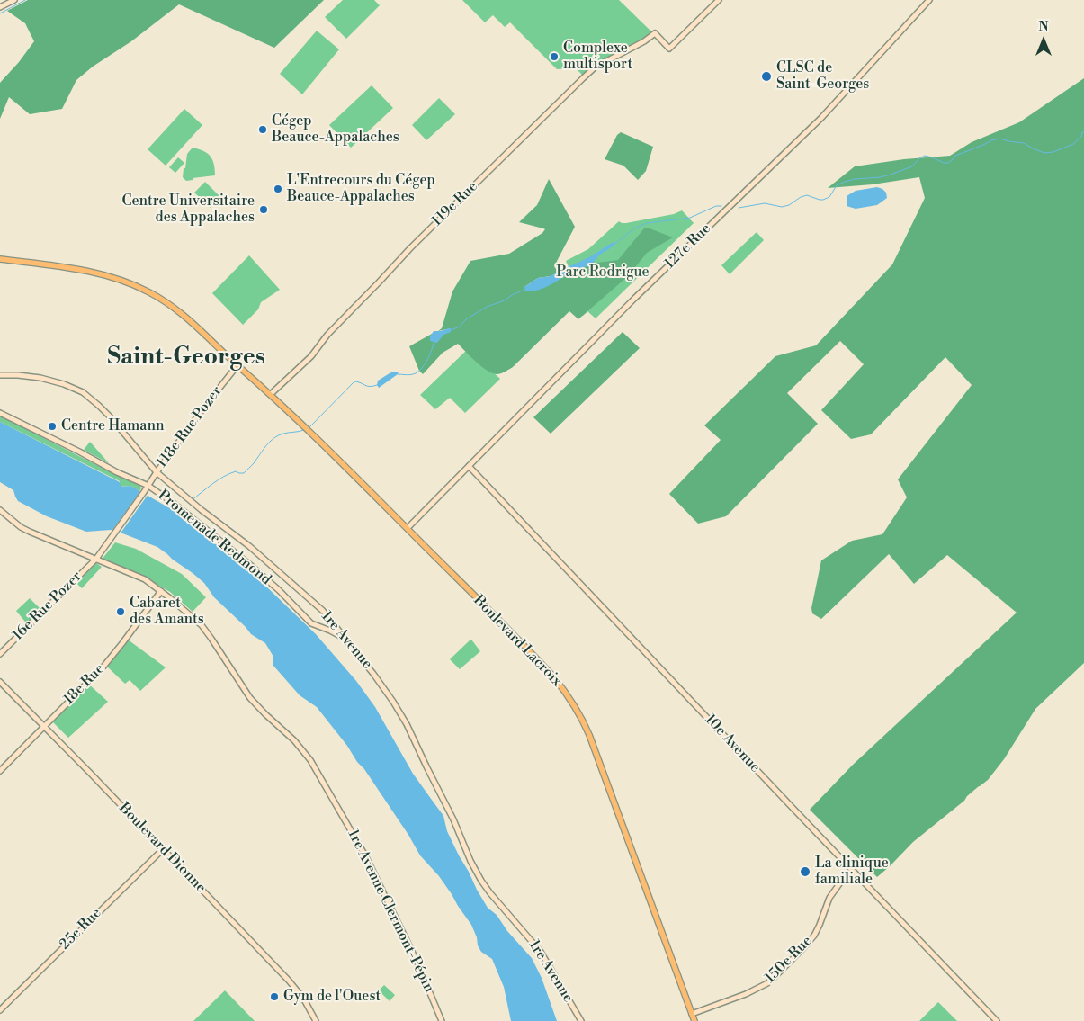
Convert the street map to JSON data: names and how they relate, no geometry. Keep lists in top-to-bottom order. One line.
{"streets":{"main road":["Boulevard Lacroix"],"street":["119e Rue","127e Rue","118e Rue Pozer","Promenade Redmond","16e Rue Pozer","1re Avenue","18e Rue","10e Avenue","Boulevard Dionne","1re Avenue Clermont-Pépin","25e Rue","150e Rue"]},"crossings":[["119e Rue","Boulevard Lacroix"],["127e Rue","Boulevard Lacroix"],["127e Rue","10e Avenue"],["118e Rue Pozer","Promenade Redmond"],["118e Rue Pozer","16e Rue Pozer"],["118e Rue Pozer","1re Avenue"],["Promenade Redmond","1re Avenue"],["16e Rue Pozer","1re Avenue Clermont-Pépin"],["Boulevard Lacroix","150e Rue"],["18e Rue","Boulevard Dionne"],["18e Rue","1re Avenue Clermont-Pépin"],["10e Avenue","150e Rue"],["Boulevard Dionne","25e Rue"]],"districts":["Saint-Georges"],"parks":["Parc Rodrigue"],"places":["Complexe multisport","CLSC de Saint-Georges","Cégep Beauce-Appalaches","L'Entrecours du Cégep Beauce-Appalaches","Centre Universitaire des Appalaches","Centre Hamann","Cabaret des Amants","La clinique familiale","Gym de l'Ouest"],"north":"top"}
